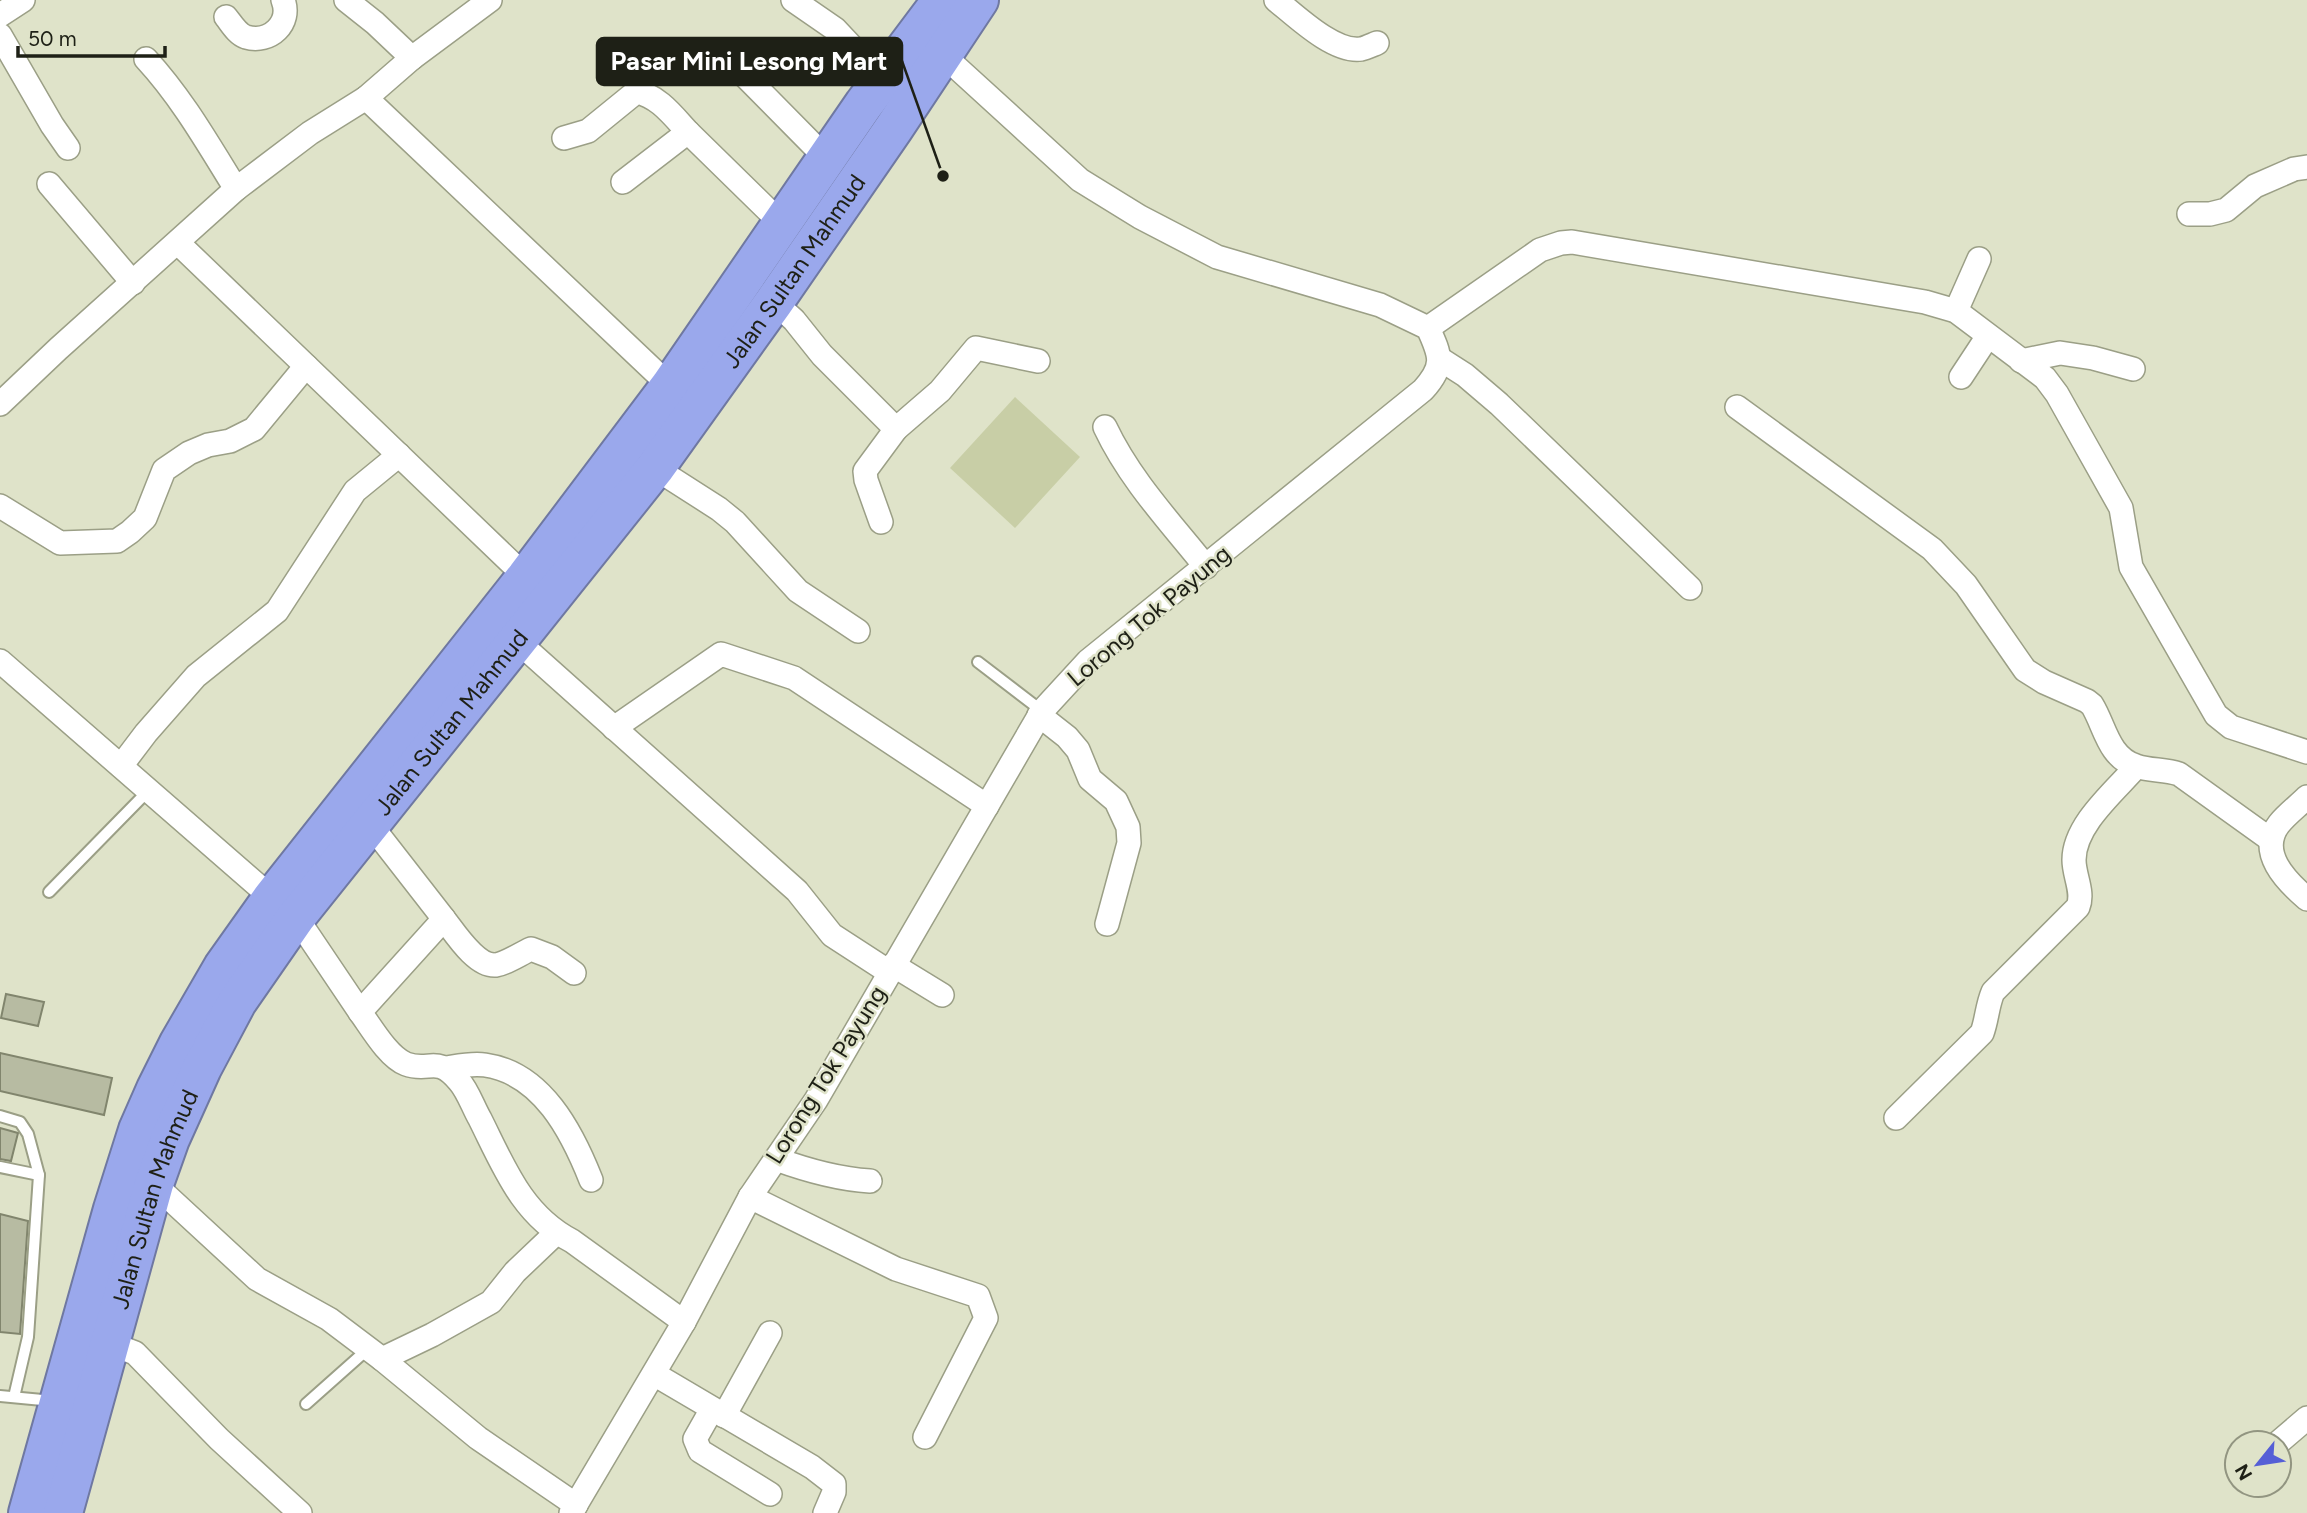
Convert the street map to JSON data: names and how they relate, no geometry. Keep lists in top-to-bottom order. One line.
{"streets":{"highway":["Jalan Sultan Mahmud"],"street":["Lorong Tok Payung"]},"places":["Pasar Mini Lesong Mart"],"scale_bar":"50 m","north":"bottom left"}
